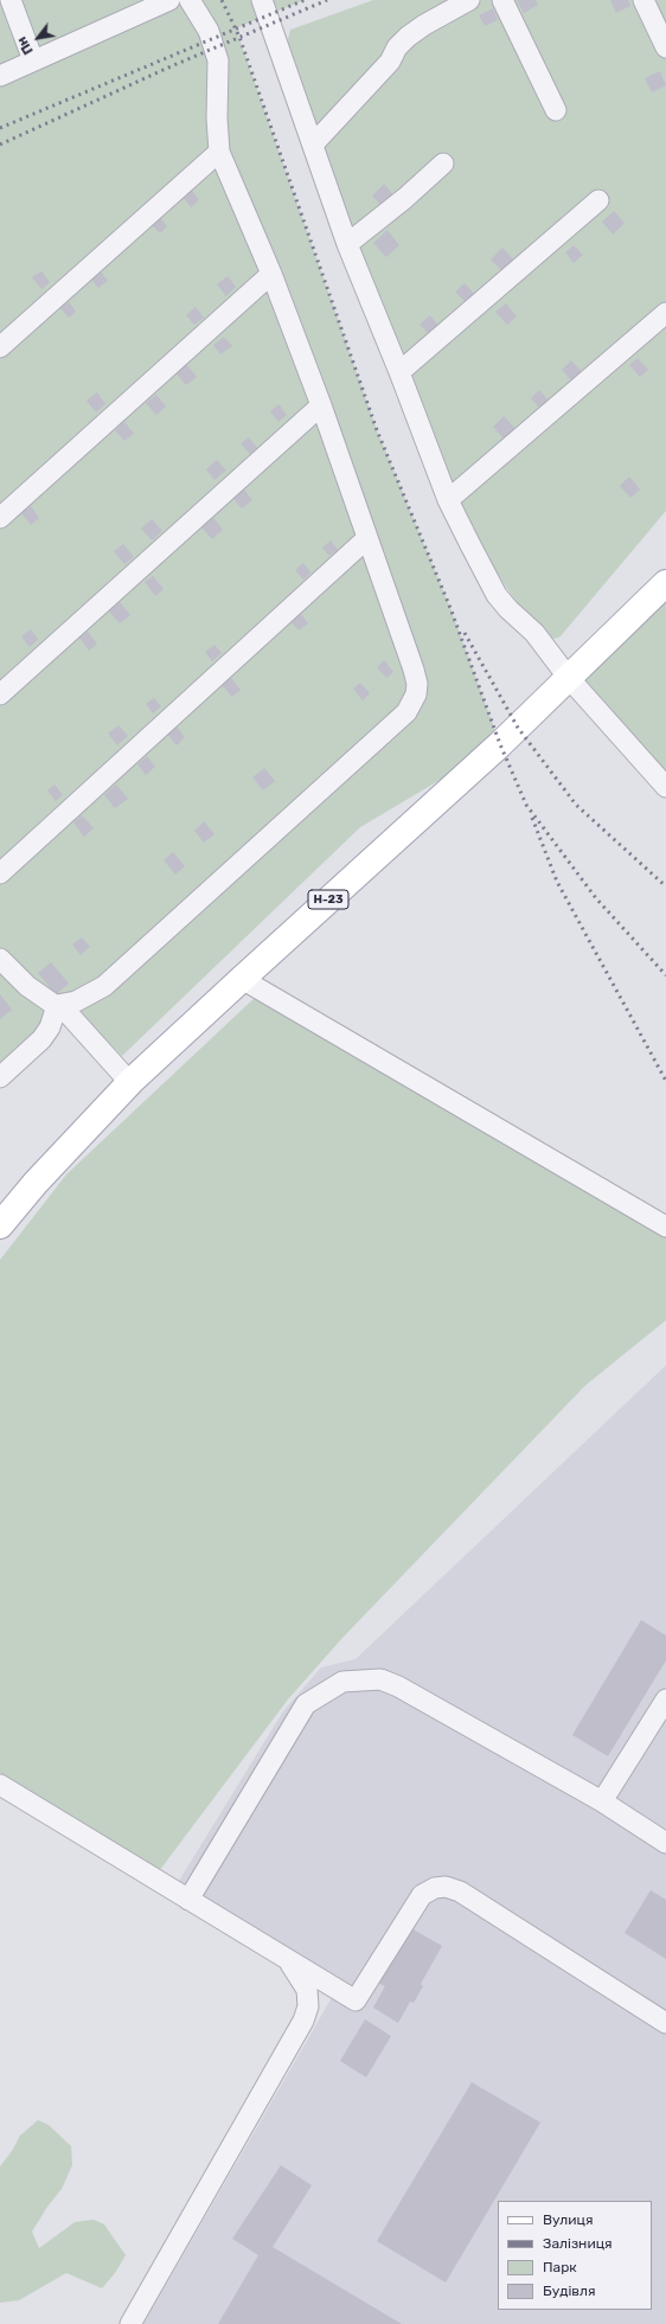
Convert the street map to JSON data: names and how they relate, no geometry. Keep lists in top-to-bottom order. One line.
{"streets":{"main road":["Н-23"]},"legend":["Вулиця","Залізниця","Парк","Будівля"],"north":"bottom left"}
